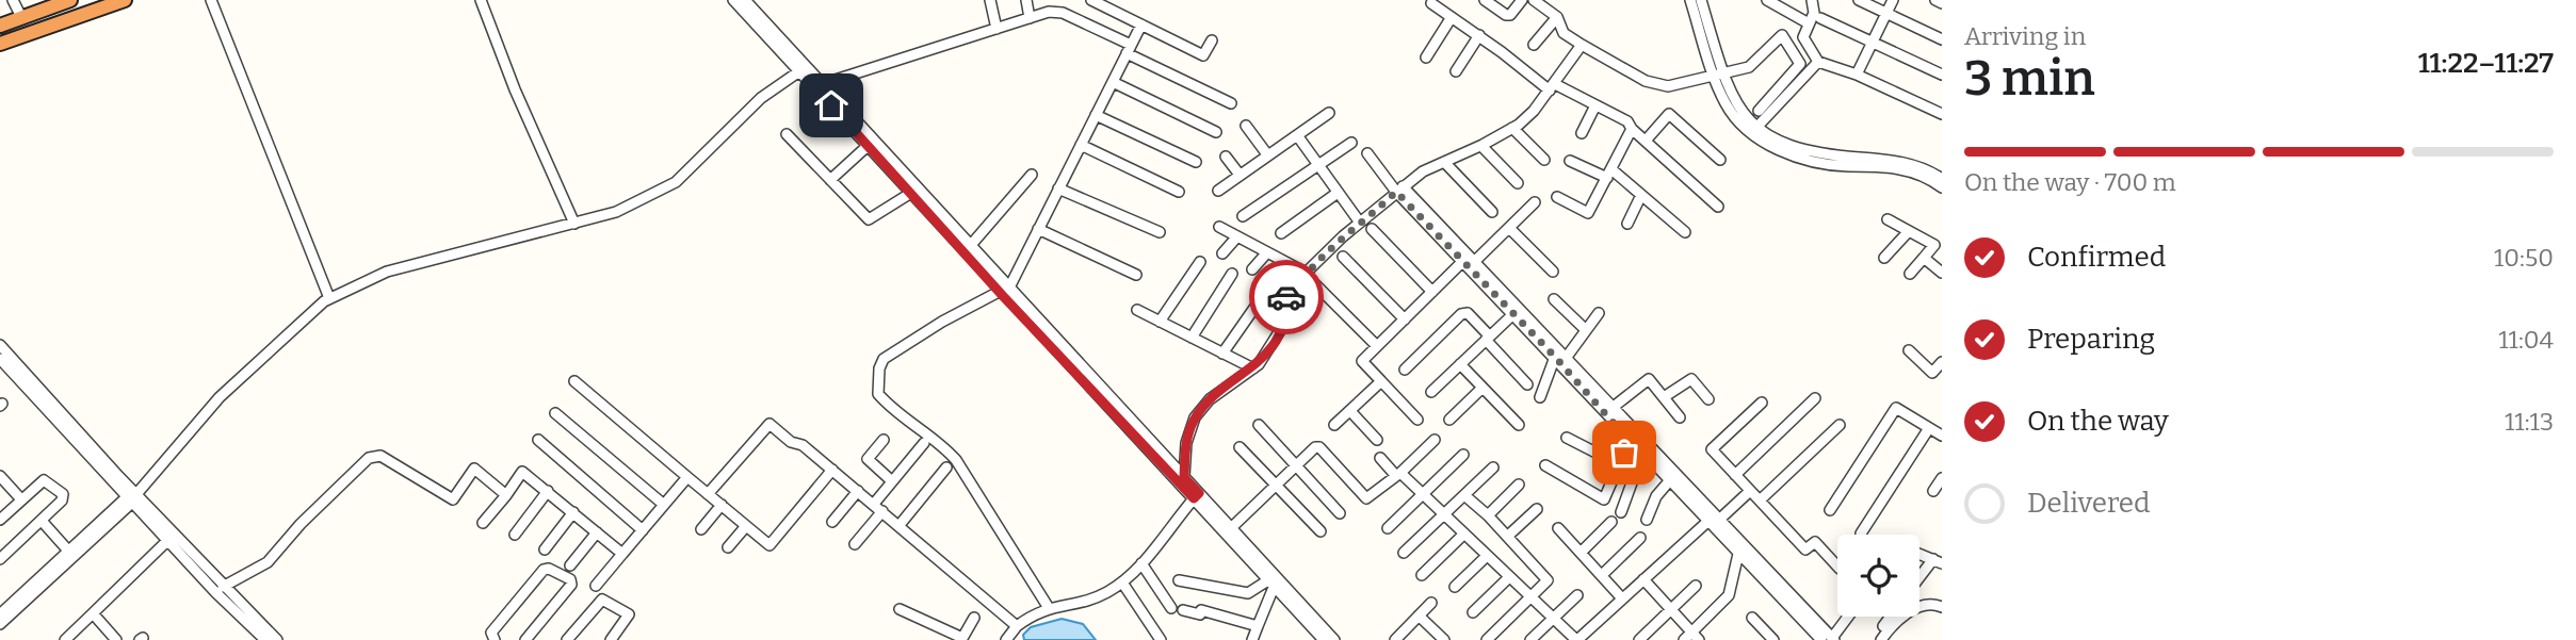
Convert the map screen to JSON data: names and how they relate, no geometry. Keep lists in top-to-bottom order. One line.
{"page":{"heading":["3 min","Arriving in","11:22–11:27"],"bar":"On the way · 700 m","list":[["Confirmed","10:50"],["Preparing","11:04"],["On the way","11:13"],"Delivered"]}}
